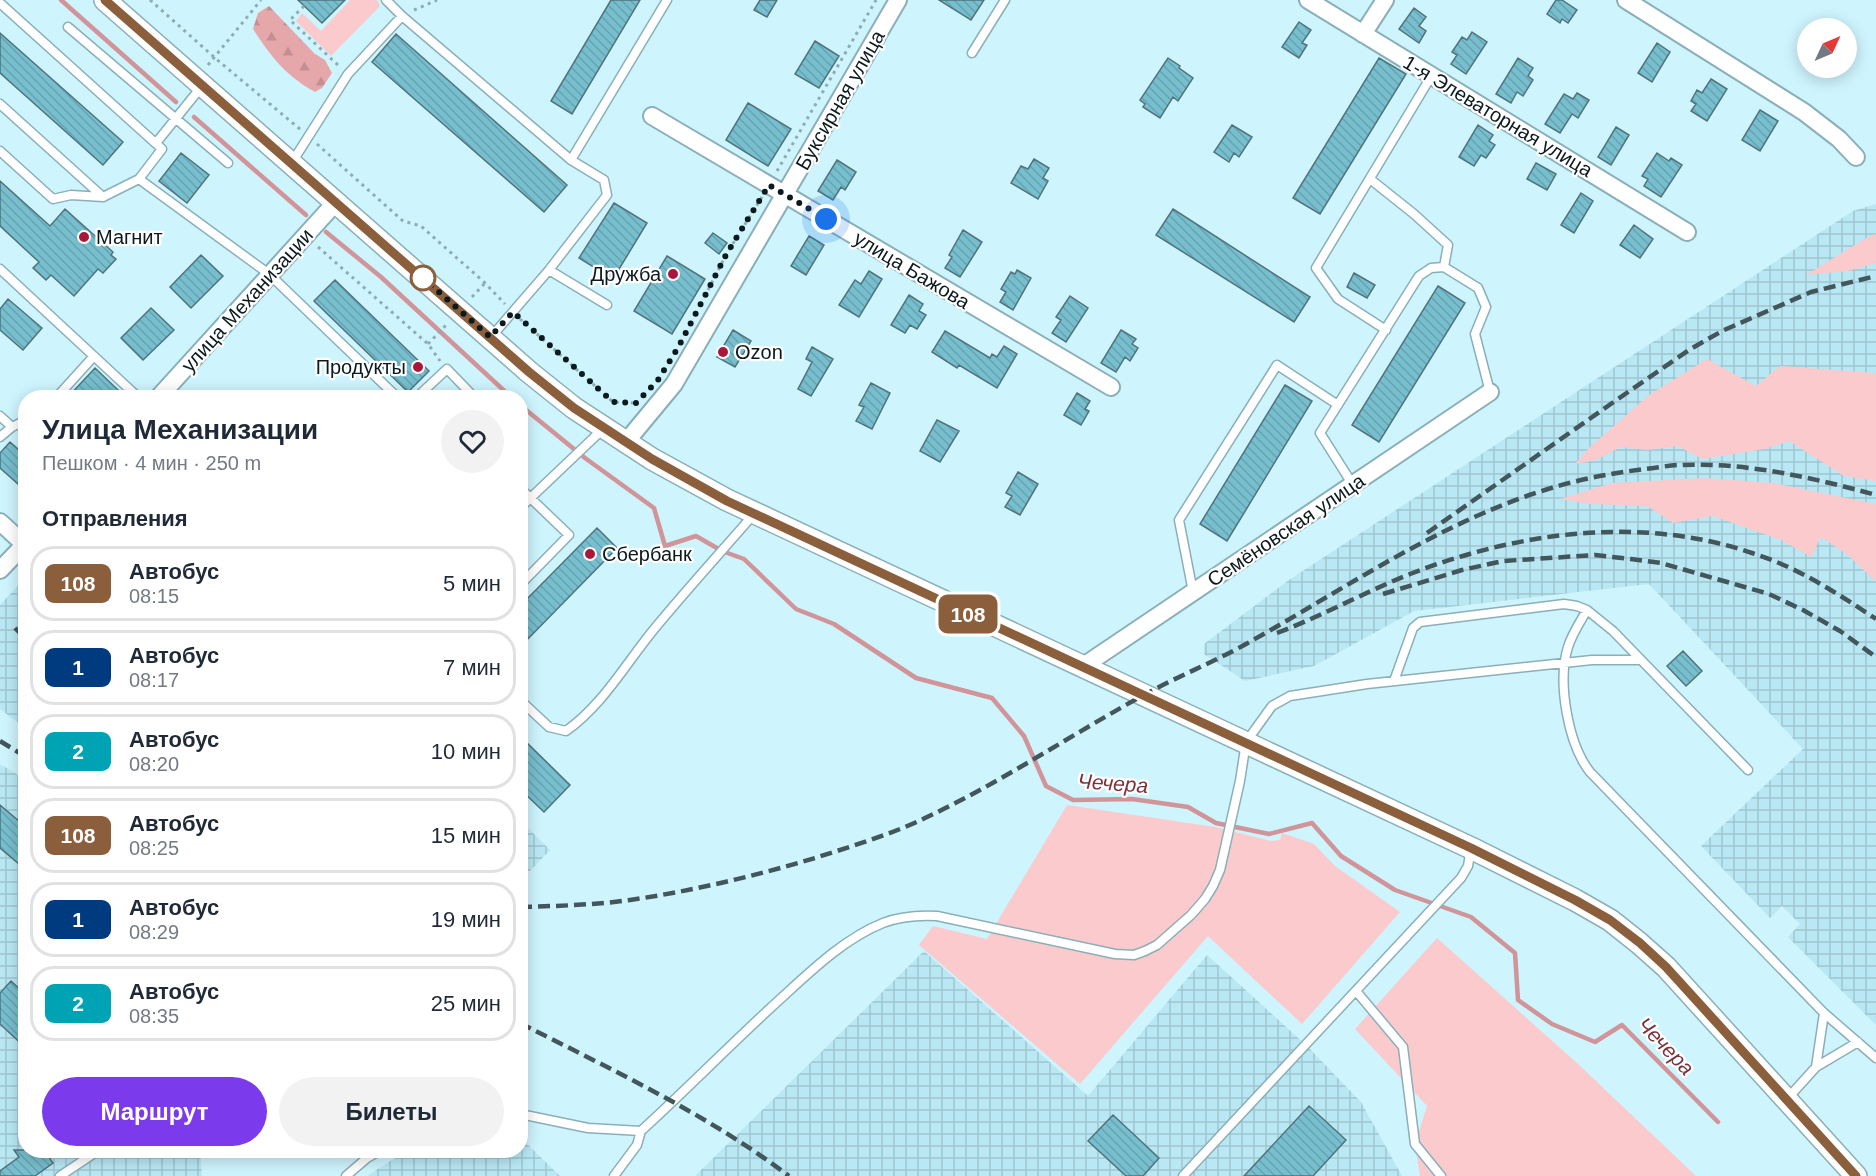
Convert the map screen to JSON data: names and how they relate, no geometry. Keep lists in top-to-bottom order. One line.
{"streets":{"street":["Буксирная улица","1-я Элеваторная улица","улица Бажова","улица Механизации","Семёновская улица"]},"crossings":[["Буксирная улица","улица Бажова"]],"water":["Чечера"],"places":["Магнит","Дружба","Ozon","Продукты","Сбербанк"],"lines":["bus line 108"],"north":"top right","page":{"on_map":"108","heading":[["Улица Механизации","Пешком · 4 мин · 250 m"],"Отправления"],"list":[{"mark":"108","name":"Автобус","note":"08:15","value":"5 мин"},{"mark":"1","name":"Автобус","note":"08:17","value":"7 мин"},{"mark":"2","name":"Автобус","note":"08:20","value":"10 мин"},{"mark":"108","name":"Автобус","note":"08:25","value":"15 мин"},{"mark":"1","name":"Автобус","note":"08:29","value":"19 мин"},{"mark":"2","name":"Автобус","note":"08:35","value":"25 мин"}],"buttons":["Маршрут","Билеты"]}}
